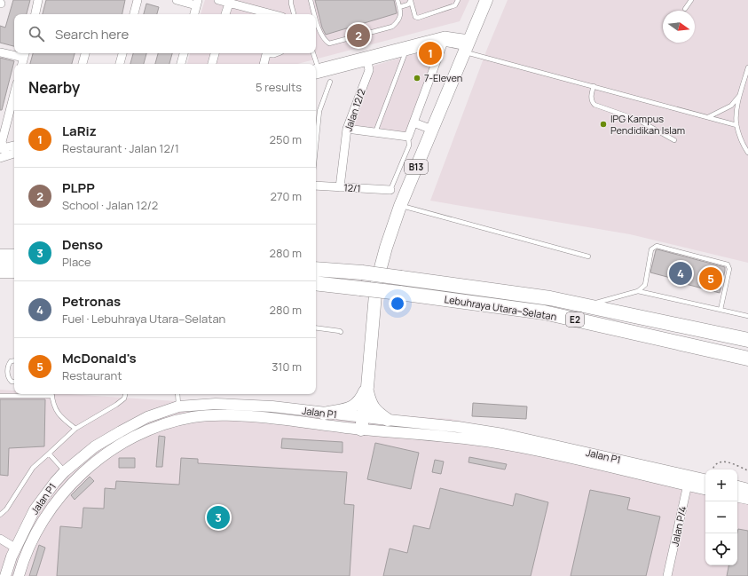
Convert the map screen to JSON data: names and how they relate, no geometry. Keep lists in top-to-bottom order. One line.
{"streets":{"highway":["Lebuhraya Utara–Selatan","E2"],"main road":["B13","Jalan P1"],"street":["Jalan 12/2","12/1","Jalan P/4"]},"crossings":[["Jalan 12/2","12/1"],["B13","Jalan P1"],["Jalan P1","Jalan P/4"]],"places":["7-Eleven","IPG Kampus Pendidikan Islam"],"north":"right","page":{"search":"Search here","pins":["2","1","4","5","3"],"heading":["Nearby","5 results"],"list":[{"mark":"1","name":"LaRiz","note":"Restaurant · Jalan 12/1","value":"250 m"},{"mark":"2","name":"PLPP","note":"School · Jalan 12/2","value":"270 m"},{"mark":"3","name":"Denso","note":"Place","value":"280 m"},{"mark":"4","name":"Petronas","note":"Fuel · Lebuhraya Utara–Selatan","value":"280 m"},{"mark":"5","name":"McDonald's","note":"Restaurant","value":"310 m"}],"map_buttons":["+","−"]}}
